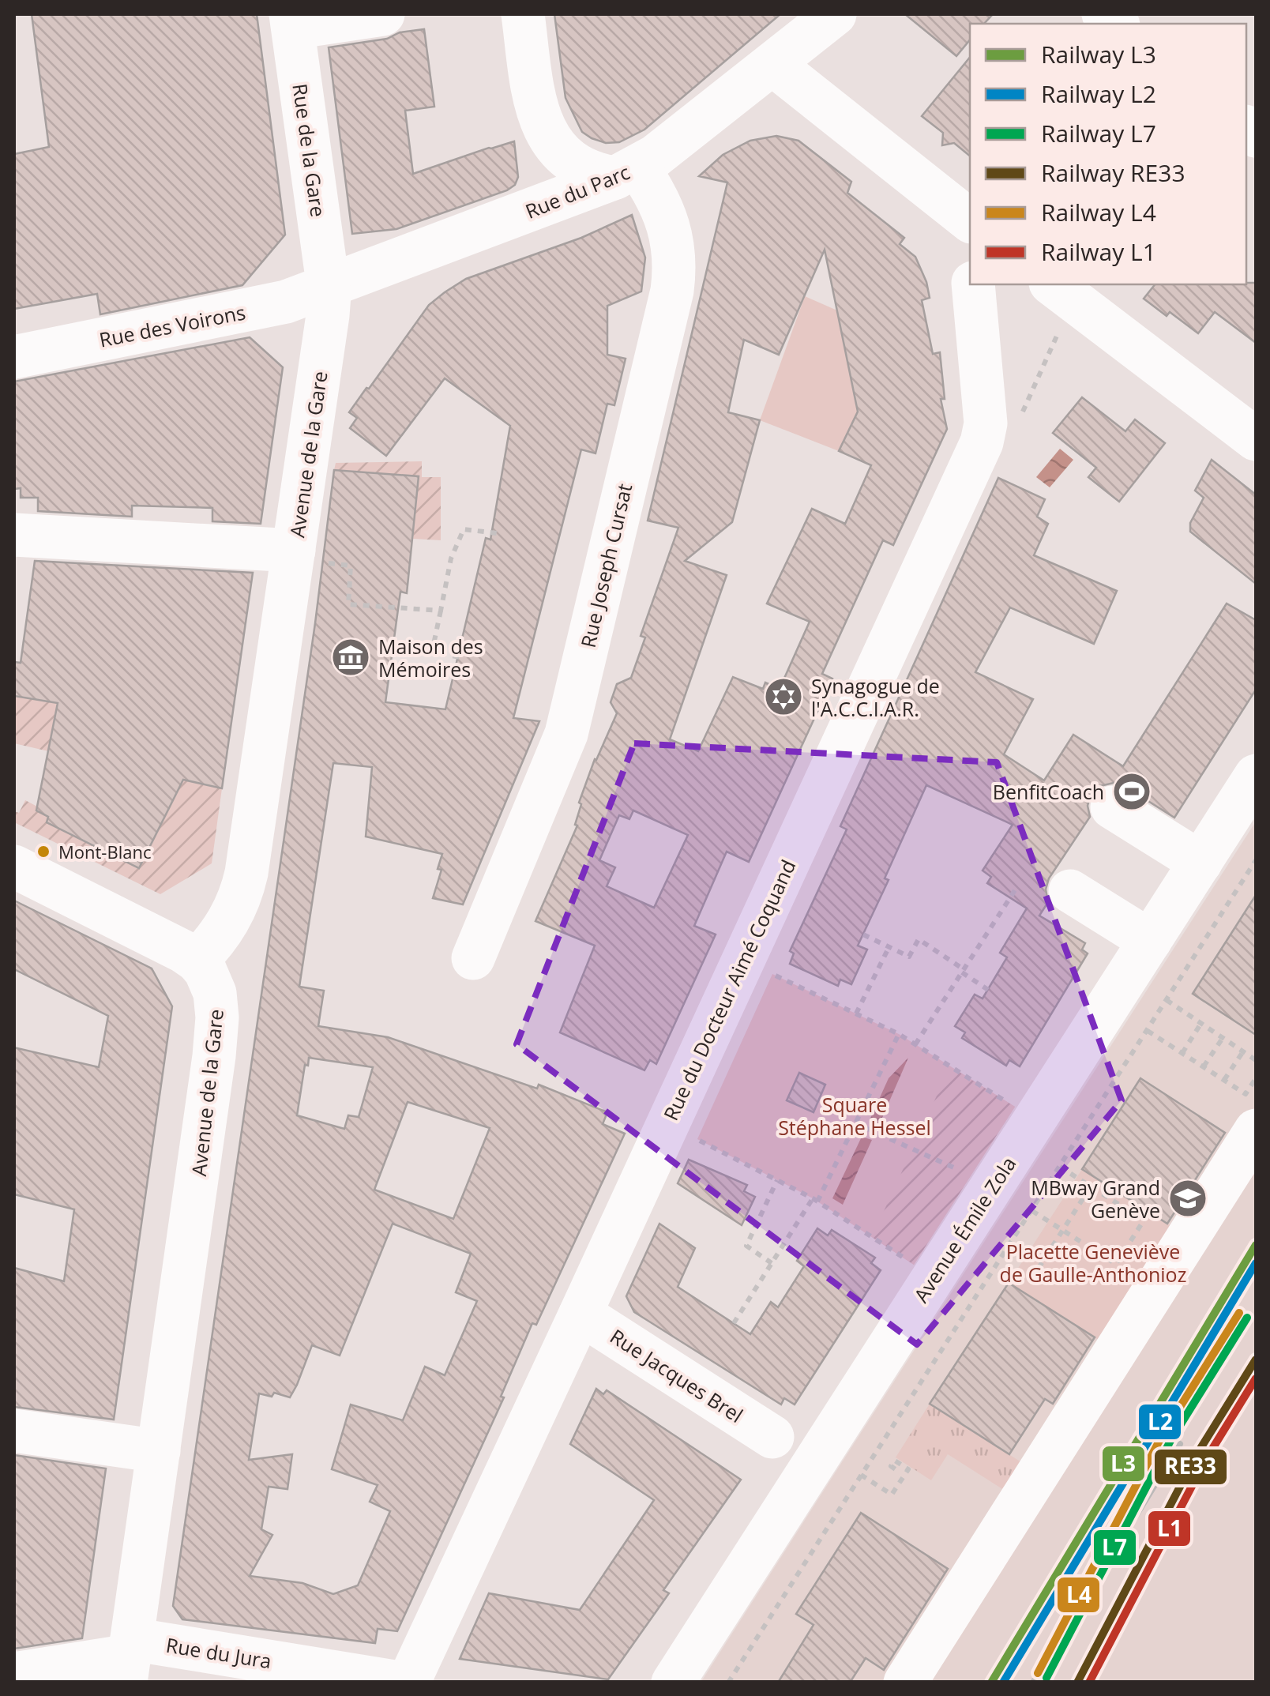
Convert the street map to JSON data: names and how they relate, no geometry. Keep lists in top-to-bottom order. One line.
{"streets":{"street":["Rue de la Gare","Rue du Parc","Rue des Voirons","Avenue de la Gare","Rue Joseph Cursat","Rue du Docteur Aimé Coquand","Avenue Émile Zola","Rue Jacques Brel","Rue du Jura"]},"crossings":[["Rue de la Gare","Rue du Parc"],["Rue de la Gare","Rue des Voirons"],["Rue de la Gare","Avenue de la Gare"],["Rue du Parc","Rue des Voirons"],["Rue du Parc","Avenue de la Gare"],["Rue du Parc","Rue Joseph Cursat"],["Rue des Voirons","Avenue de la Gare"],["Avenue de la Gare","Rue du Jura"],["Rue du Docteur Aimé Coquand","Rue Jacques Brel"]],"parks":["Square Stéphane Hessel","Placette Geneviève de Gaulle-Anthonioz"],"places":{"museum":["Maison des Mémoires"],"synagogue":["Synagogue de l'A.C.C.I.A.R."],"sports":["BenfitCoach"],"other":["Mont-Blanc"],"school or university":["MBway Grand Genève"]},"lines":["rail line L3","rail line L2","rail line L4","rail line L7","rail line RE33","rail line L1"],"legend":["Railway L3","Railway L2","Railway L7","Railway RE33","Railway L4","Railway L1"]}
